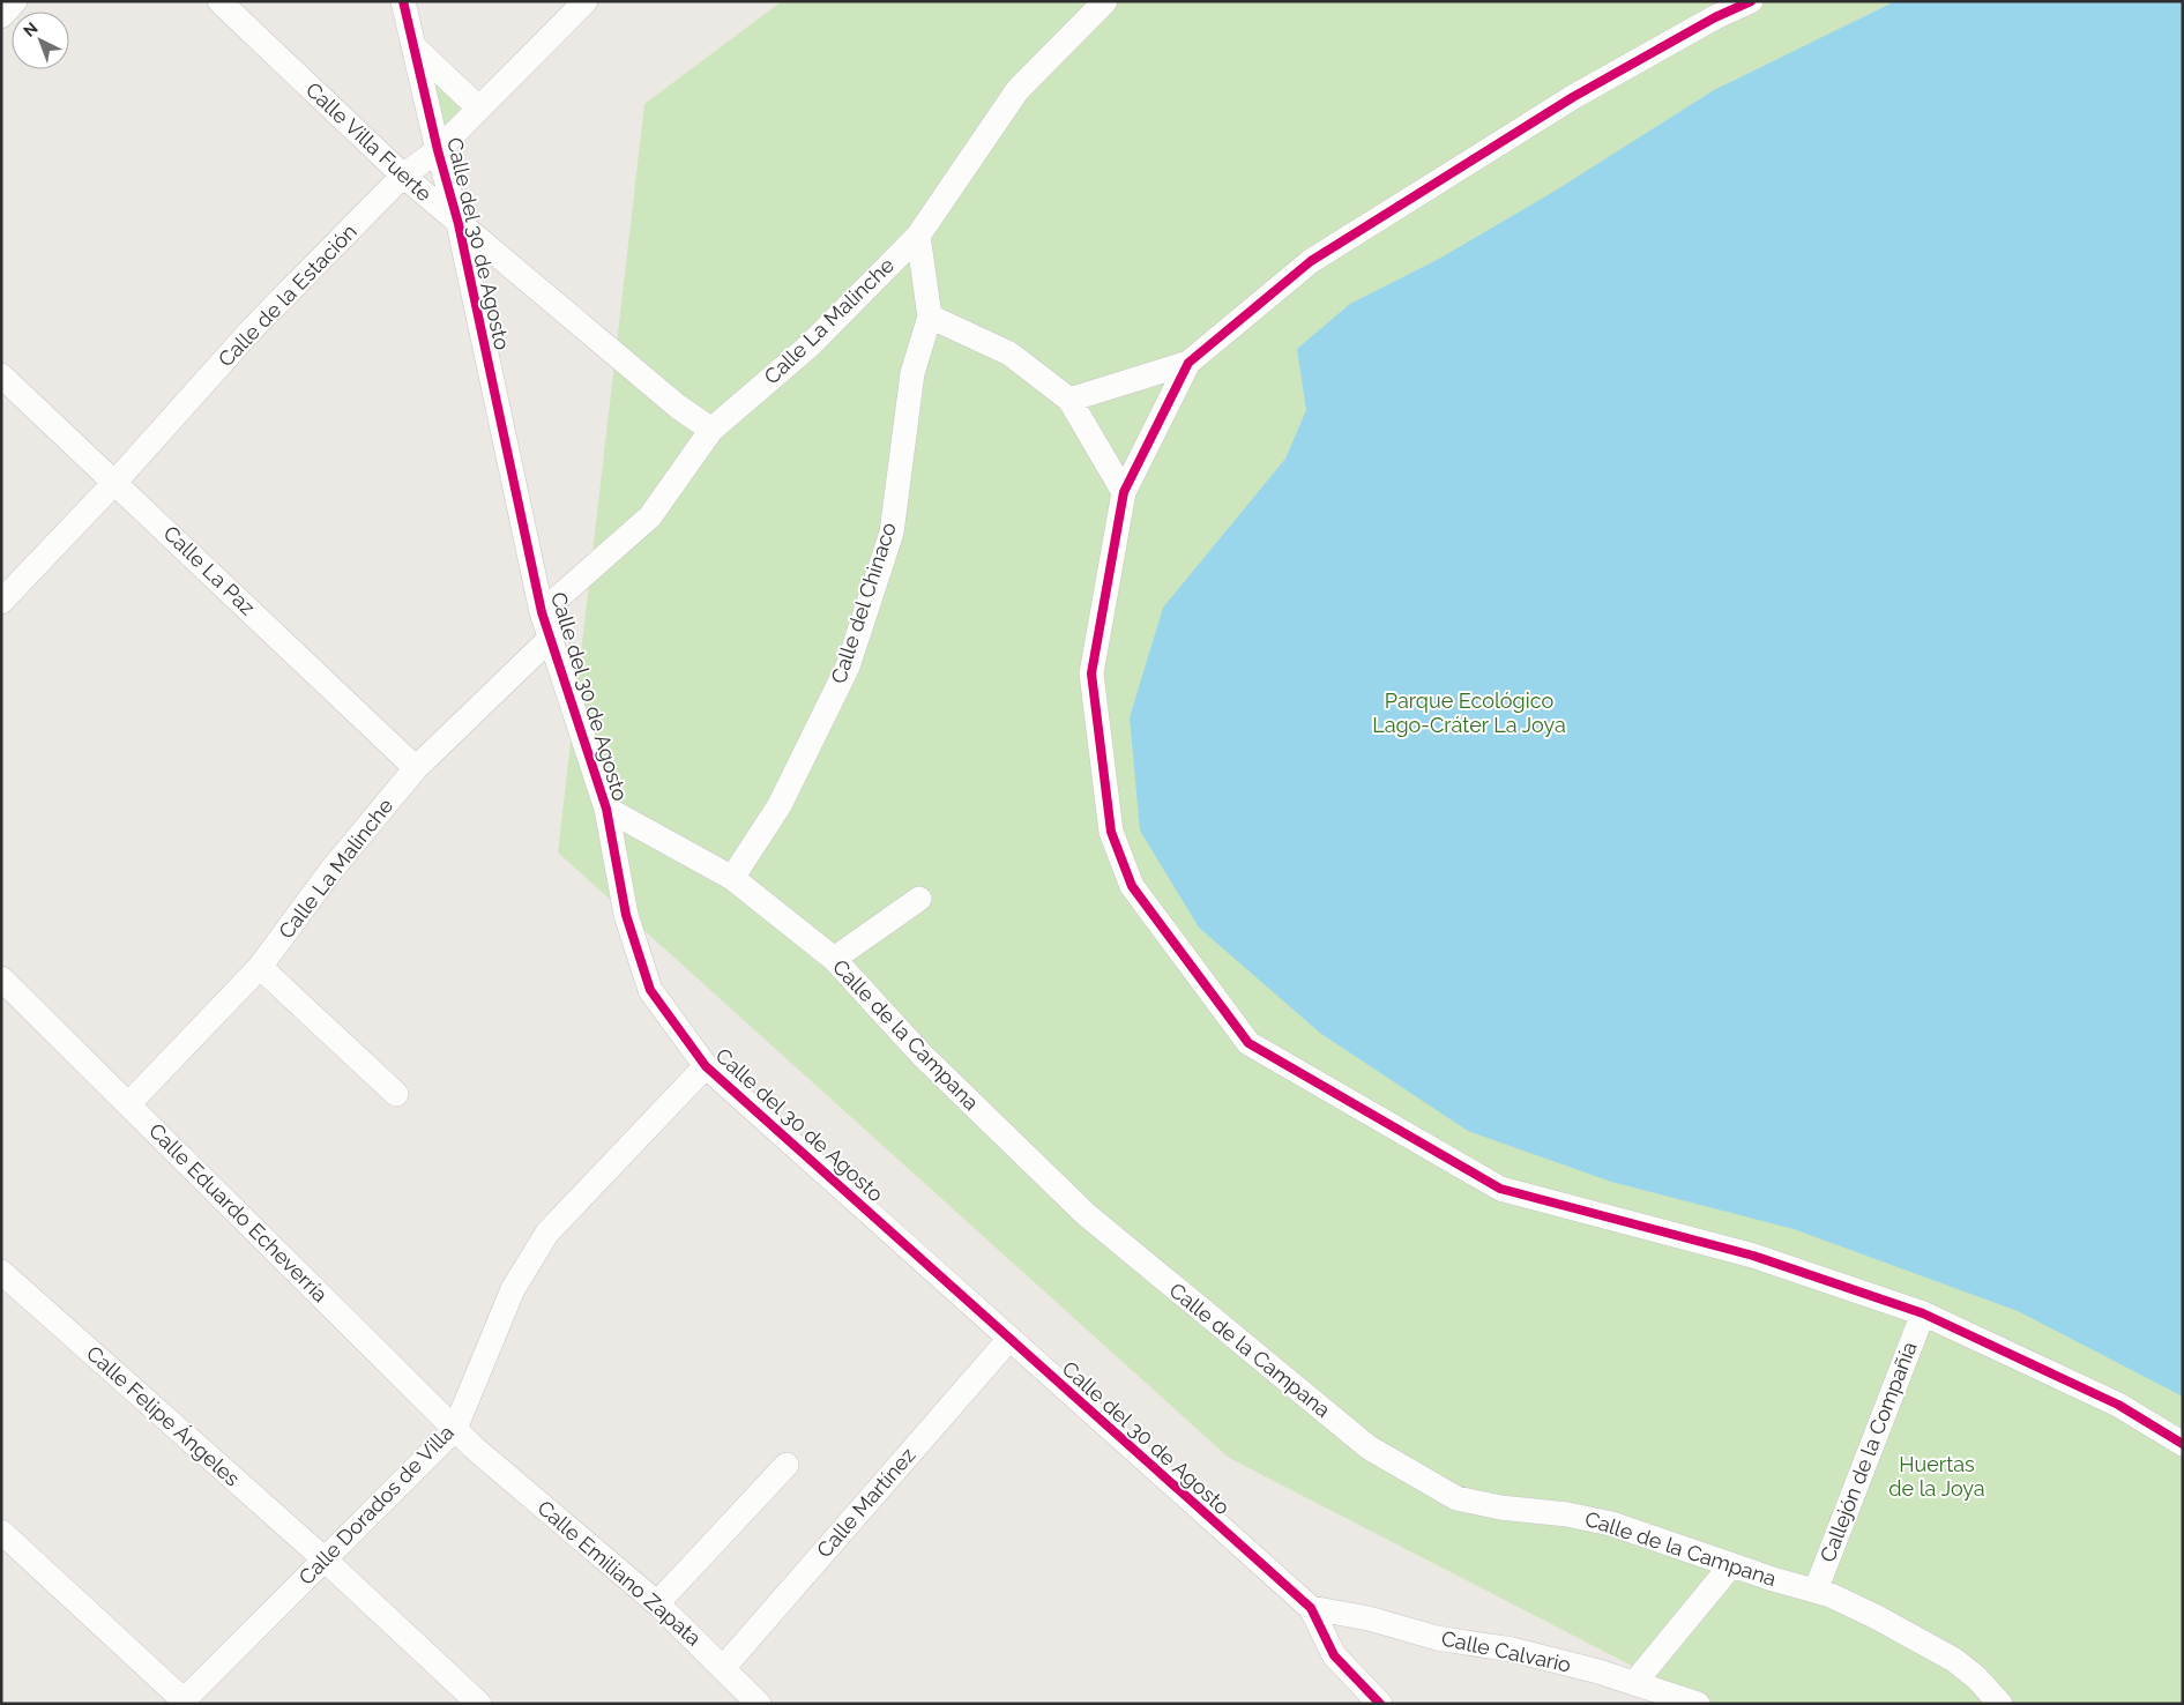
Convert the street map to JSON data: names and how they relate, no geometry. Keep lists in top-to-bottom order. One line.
{"streets":{"street":["Calle Villa Fuerte","Calle del 30 de Agosto","Calle de la Estación","Calle La Malinche","Calle La Paz","Calle del Chinaco","Calle de la Campana","Calle Eduardo Echeverría","Calle Felipe Ángeles","Callejón de la Compañía","Calle Martínez","Calle Dorados de Villa","Calle Emiliano Zapata","Calle Calvario"]},"crossings":[["Calle Villa Fuerte","Calle del 30 de Agosto"],["Calle Villa Fuerte","Calle de la Estación"],["Calle Villa Fuerte","Calle La Malinche"],["Calle del 30 de Agosto","Calle de la Estación"],["Calle del 30 de Agosto","Calle La Malinche"],["Calle del 30 de Agosto","Calle de la Campana"],["Calle del 30 de Agosto","Calle Martínez"],["Calle del 30 de Agosto","Calle Dorados de Villa"],["Calle del 30 de Agosto","Calle Calvario"],["Calle de la Estación","Calle La Paz"],["Calle La Malinche","Calle La Paz"],["Calle La Malinche","Calle del Chinaco"],["Calle La Malinche","Calle Eduardo Echeverría"],["Calle del Chinaco","Calle de la Campana"],["Calle de la Campana","Callejón de la Compañía"],["Calle Eduardo Echeverría","Calle Dorados de Villa"],["Calle Eduardo Echeverría","Calle Emiliano Zapata"],["Calle Felipe Ángeles","Calle Dorados de Villa"],["Calle Martínez","Calle Emiliano Zapata"]],"parks":["Parque Ecológico Lago-Cráter La Joya","Huertas de la Joya"],"north":"top left"}
